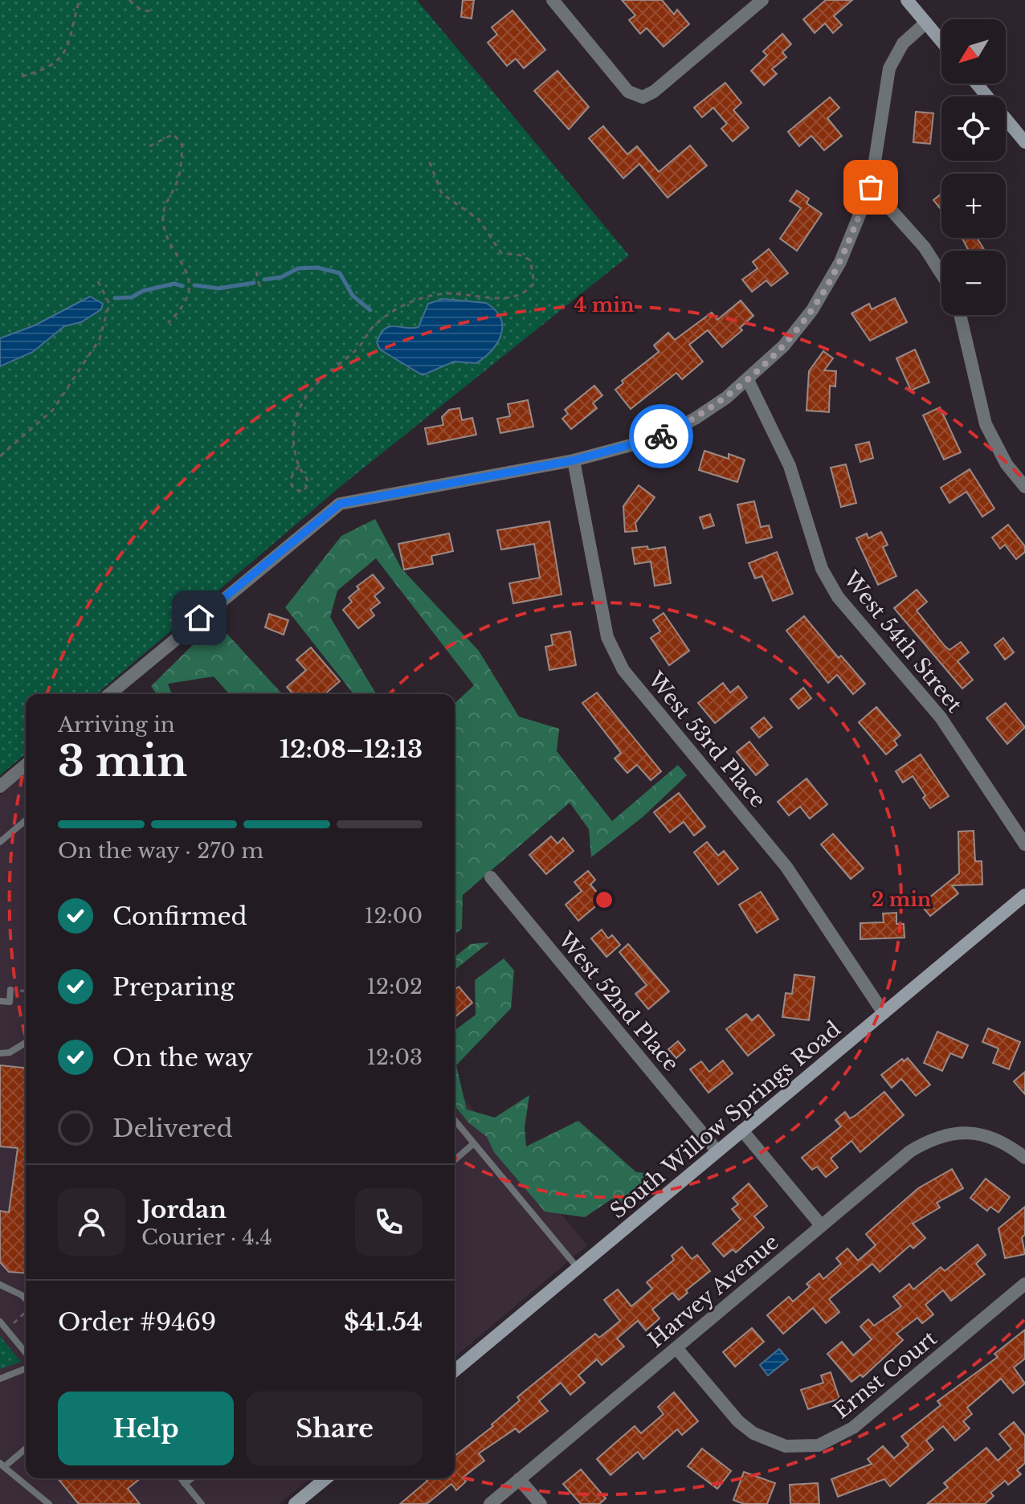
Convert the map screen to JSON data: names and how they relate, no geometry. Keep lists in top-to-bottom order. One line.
{"streets":{"street":["West 54th Street","West 53rd Place","West 52nd Place","South Willow Springs Road","Harvey Avenue","Ernst Court"]},"crossings":[["West 53rd Place","South Willow Springs Road"],["West 52nd Place","South Willow Springs Road"],["Harvey Avenue","Ernst Court"]],"north":"bottom left","page":{"map_buttons":["+","−"],"heading":["3 min","Arriving in","12:08–12:13"],"panel":["Jordan","Courier · 4.4","Order #9469","$41.54"],"bar":"On the way · 270 m","list":[["Confirmed","12:00"],["Preparing","12:02"],["On the way","12:03"],"Delivered"],"buttons":["Help","Share"]},"rings":["4 min","2 min"]}
